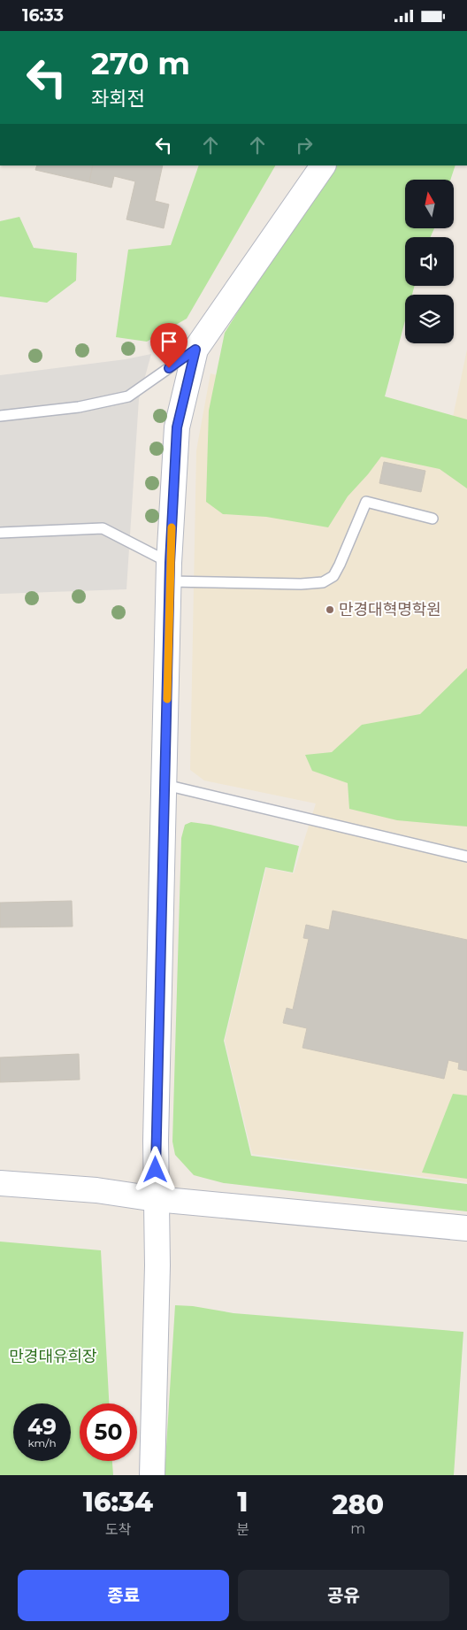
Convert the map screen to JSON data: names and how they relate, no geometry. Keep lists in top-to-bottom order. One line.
{"parks":["만경대유희장"],"places":["만경대혁명학원"],"north":"top","page":{"status":"16:33","turn":["270 m","좌회전"],"speed":"49 km/h","limit":"50","eta":["16:34","도착","1","분","280","m"],"buttons":["종료","공유"]}}
